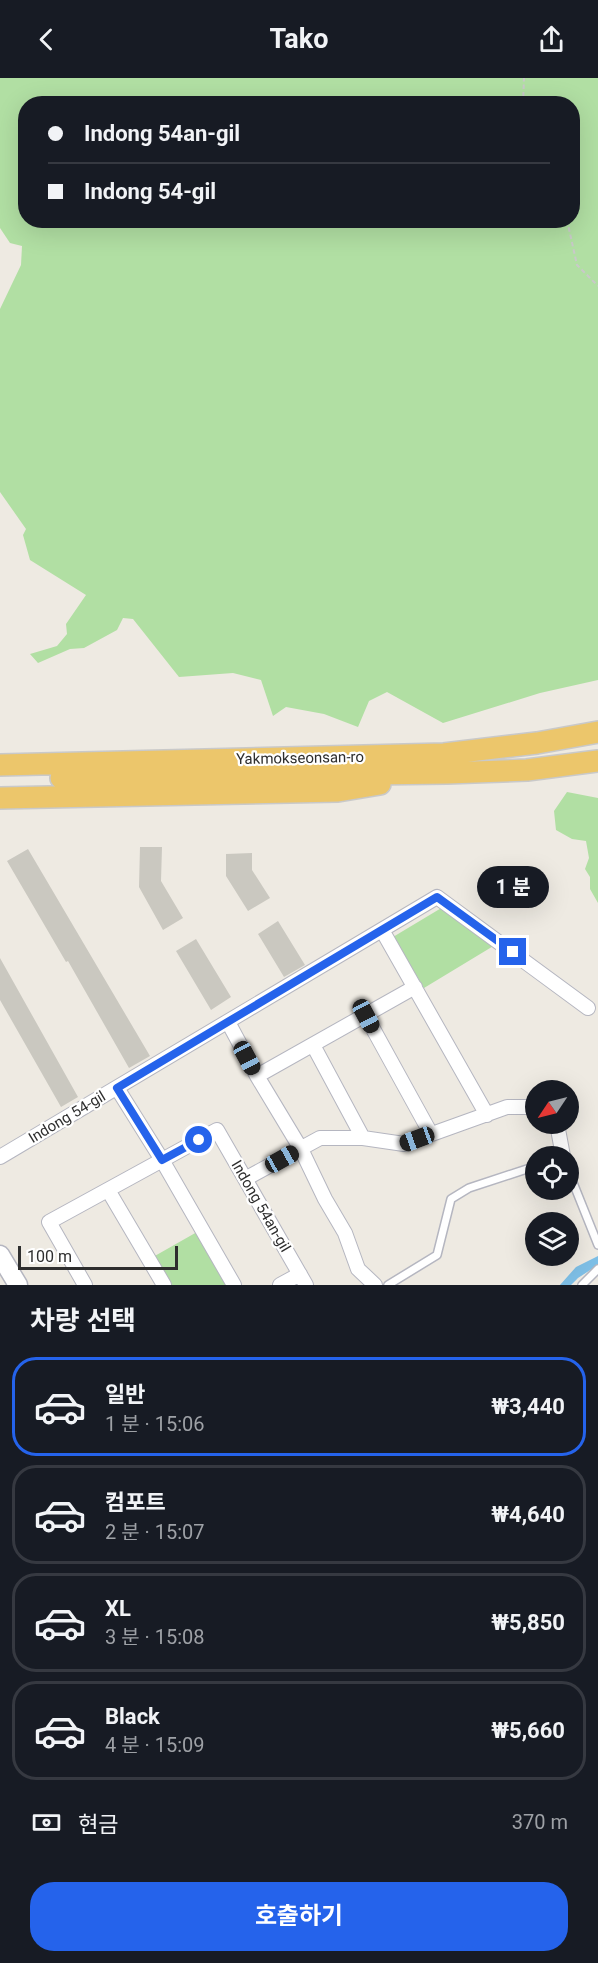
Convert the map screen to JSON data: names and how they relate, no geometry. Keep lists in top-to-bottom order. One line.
{"streets":{"highway":["Yakmokseonsan-ro"],"street":["Indong 54-gil","Indong 54an-gil"]},"scale_bar":"100 m","north":"bottom left","page":{"header":"Tako","banner":["Indong 54an-gil","Indong 54-gil"],"bubble":"1 분","scale":"100 m","heading":"차량 선택","list":[{"name":"일반","note":"1 분 · 15:06","value":"₩3,440"},{"name":"컴포트","note":"2 분 · 15:07","value":"₩4,640"},{"name":"XL","note":"3 분 · 15:08","value":"₩5,850"},{"name":"Black","note":"4 분 · 15:09","value":"₩5,660"}],"pay":["현금","370 m"],"buttons":"호출하기"}}
